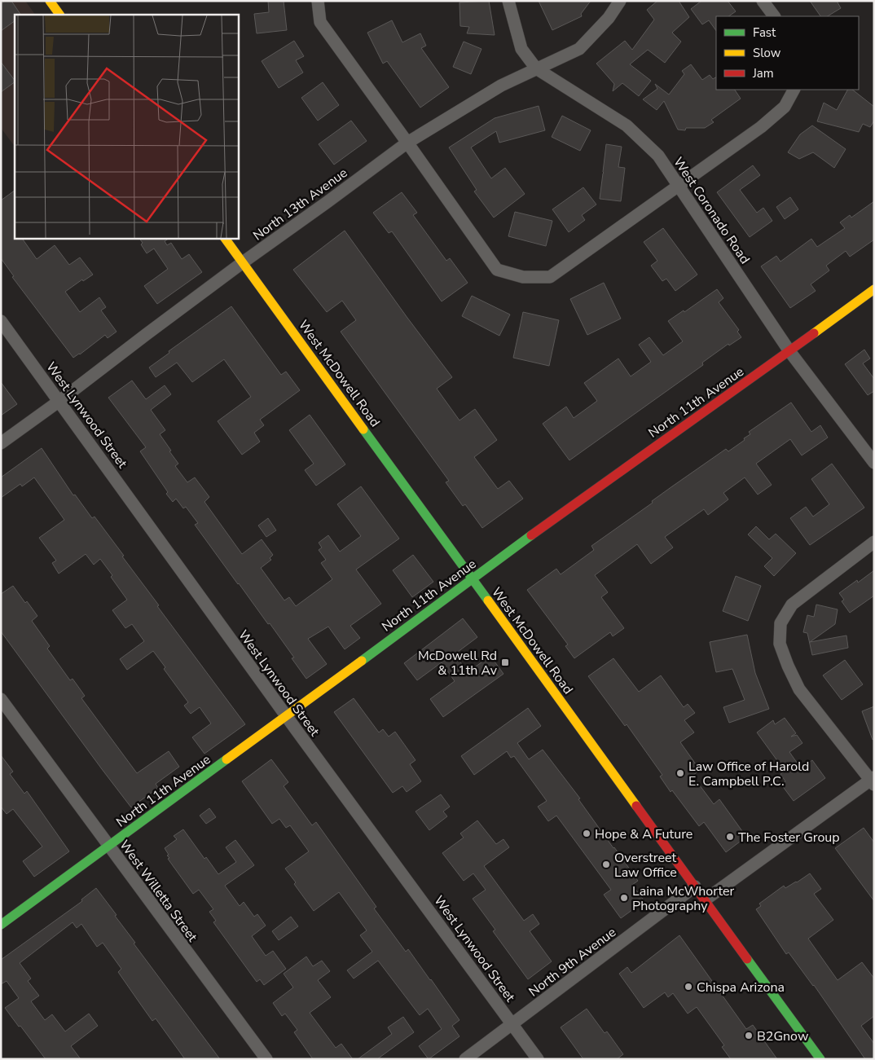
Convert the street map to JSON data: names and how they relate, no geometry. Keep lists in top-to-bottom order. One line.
{"streets":{"street":["North 13th Avenue","West Coronado Road","West McDowell Road","North 11th Avenue","West Lynwood Street","West Willetta Street","North 9th Avenue"]},"crossings":[["North 13th Avenue","West Coronado Road"],["North 13th Avenue","West McDowell Road"],["North 13th Avenue","West Lynwood Street"],["West Coronado Road","North 11th Avenue"],["West McDowell Road","North 11th Avenue"],["West McDowell Road","North 9th Avenue"],["North 11th Avenue","West Lynwood Street"],["North 11th Avenue","West Willetta Street"],["West Lynwood Street","North 9th Avenue"]],"places":{"transit":["McDowell Rd & 11th Av"],"other":["Law Office of Harold E. Campbell P.C.","Hope & A Future","The Foster Group","Overstreet Law Office","Laina McWhorter Photography","Chispa Arizona","B2Gnow"]},"legend":["Fast","Slow","Jam"]}
